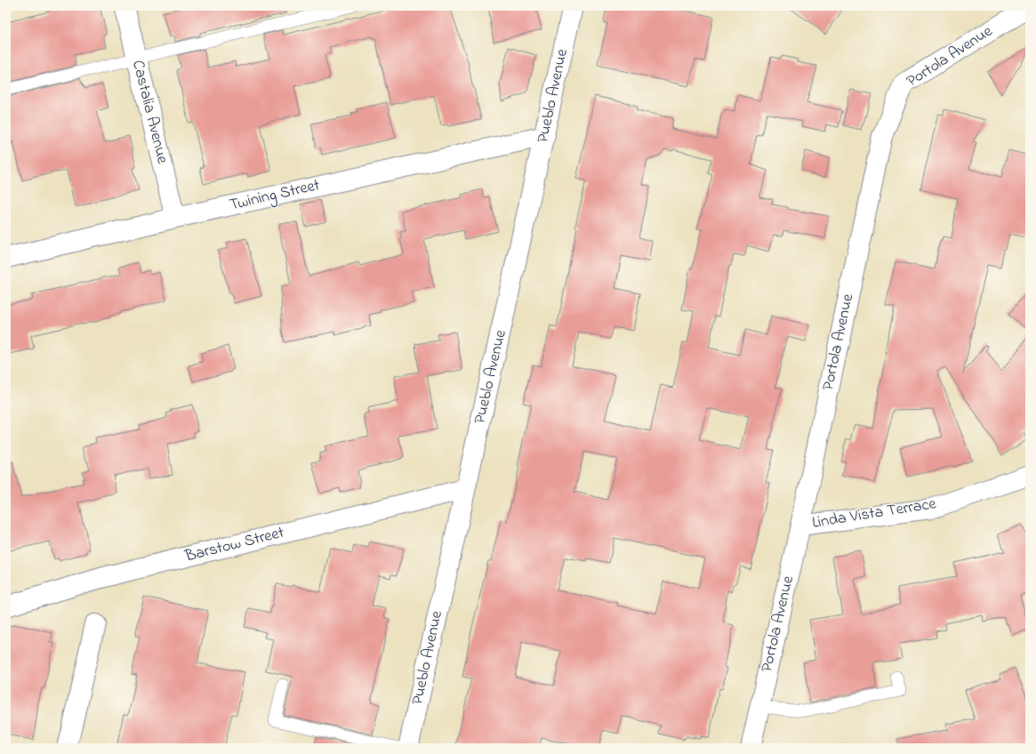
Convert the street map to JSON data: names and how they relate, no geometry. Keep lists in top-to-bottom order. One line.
{"streets":{"street":["Portola Avenue","Pueblo Avenue","Castalia Avenue","Twining Street","Linda Vista Terrace","Barstow Street"]},"crossings":[["Portola Avenue","Linda Vista Terrace"],["Pueblo Avenue","Twining Street"],["Pueblo Avenue","Barstow Street"],["Castalia Avenue","Twining Street"]]}
